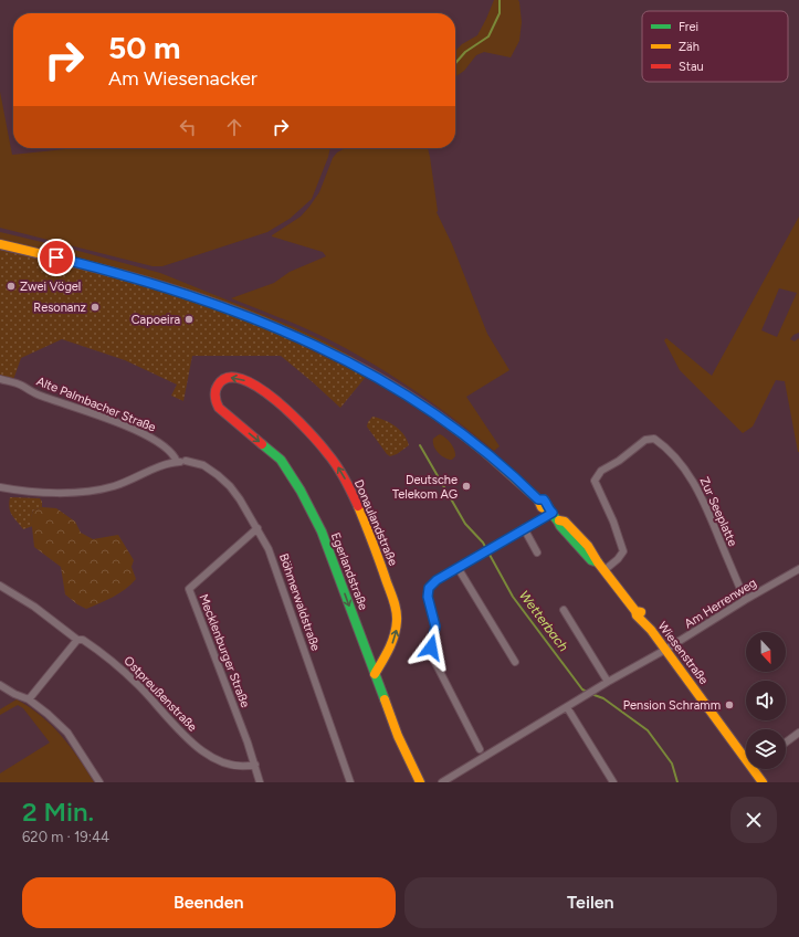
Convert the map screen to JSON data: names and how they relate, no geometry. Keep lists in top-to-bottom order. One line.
{"streets":{"main road":["Donaulandstraße","Egerlandstraße","Wiesenstraße"],"street":["Alte Palmbacher Straße","Zur Seeplatte","Böhmerwaldstraße","Am Herrenweg","Mecklenburger Straße","Ostpreußenstraße"]},"crossings":[["Alte Palmbacher Straße","Böhmerwaldstraße"],["Zur Seeplatte","Am Herrenweg"],["Zur Seeplatte","Wiesenstraße"],["Donaulandstraße","Egerlandstraße"],["Böhmerwaldstraße","Mecklenburger Straße"],["Am Herrenweg","Wiesenstraße"],["Mecklenburger Straße","Ostpreußenstraße"]],"one_way":["Donaulandstraße","Egerlandstraße"],"water":["Wetterbach"],"places":["Zwei Vögel","Resonanz","Capoeira","Deutsche Telekom AG","Pension Schramm"],"legend":["Frei","Zäh","Stau"],"north":"bottom","page":{"turn":["50 m","Am Wiesenacker"],"heading":["2 Min.","620 m · 19:44"],"buttons":["Beenden","Teilen"]}}
